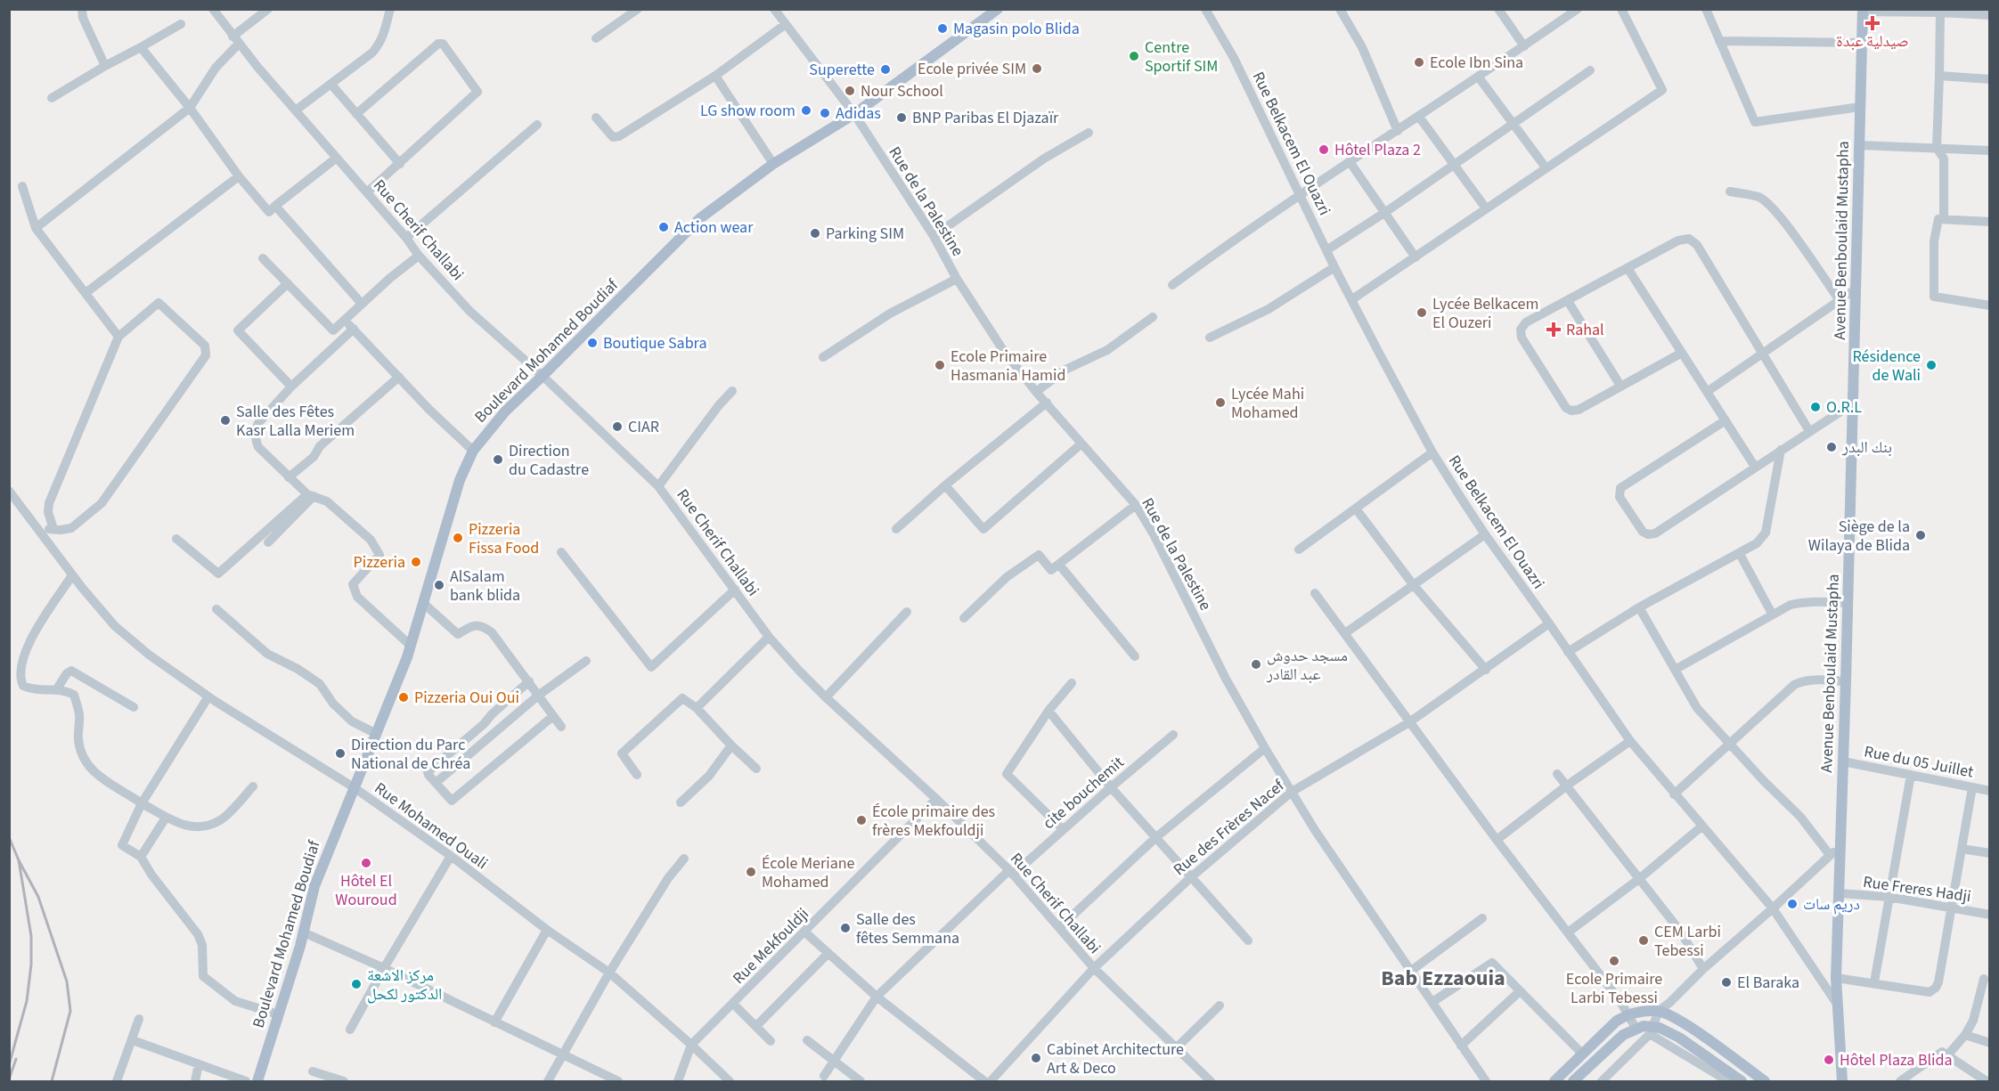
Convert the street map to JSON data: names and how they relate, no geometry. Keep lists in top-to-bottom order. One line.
{"streets":{"main road":["Avenue Benboulaid Mustapha","Boulevard Mohamed Boudiaf"],"street":["Rue Belkacem El Ouazri","Rue de la Palestine","Rue Cherif Challabi","Rue du 05 Juillet","cite bouchemit","Rue Mohamed Ouali","Rue des Frères Nacef","Rue Freres Hadji","Rue Mekfouldji"]},"crossings":[["Rue Belkacem El Ouazri","Avenue Benboulaid Mustapha"],["Rue Belkacem El Ouazri","Rue des Frères Nacef"],["Rue de la Palestine","Boulevard Mohamed Boudiaf"],["Rue de la Palestine","Rue des Frères Nacef"],["Rue Cherif Challabi","Boulevard Mohamed Boudiaf"],["Rue Cherif Challabi","cite bouchemit"],["Rue Cherif Challabi","Rue des Frères Nacef"],["Rue Cherif Challabi","Rue Mekfouldji"],["Avenue Benboulaid Mustapha","Rue du 05 Juillet"],["Avenue Benboulaid Mustapha","Rue Freres Hadji"],["Boulevard Mohamed Boudiaf","Rue Mohamed Ouali"],["Rue Mohamed Ouali","Rue Mekfouldji"]],"districts":["Bab Ezzaouia"],"places":{"health":["صيدلية عبدة","Rahal"],"other":["Magasin polo Blida","Centre Sportif SIM","Ecole Ibn Sina","Ecole privée SIM","Superette","Nour School","LG show room","Adidas","BNP Paribas El Djazaïr","Hôtel Plaza 2","Action wear","Parking SIM","Lycée Belkacem El Ouzeri","Boutique Sabra","Ecole Primaire Hasmania Hamid","Résidence de Wali","Lycée Mahi Mohamed","O.R.L","Salle des Fêtes Kasr Lalla Meriem","CIAR","بنك البدر","Direction du Cadastre","Siège de la Wilaya de Blida","Pizzeria Fissa Food","Pizzeria","AlSalam bank blida","مسجد حدوش عبد القادر","Pizzeria Oui Oui","Direction du Parc National de Chréa","École primaire des frères Mekfouldji","Hôtel El Wouroud","École Meriane Mohamed","دريم سات","Salle des fêtes Semmana","CEM Larbi Tebessi","Ecole Primaire Larbi Tebessi","El Baraka","مركز الاشعة الدكتور لكحل","Cabinet Architecture Art & Deco","Hôtel Plaza Blida"]}}
